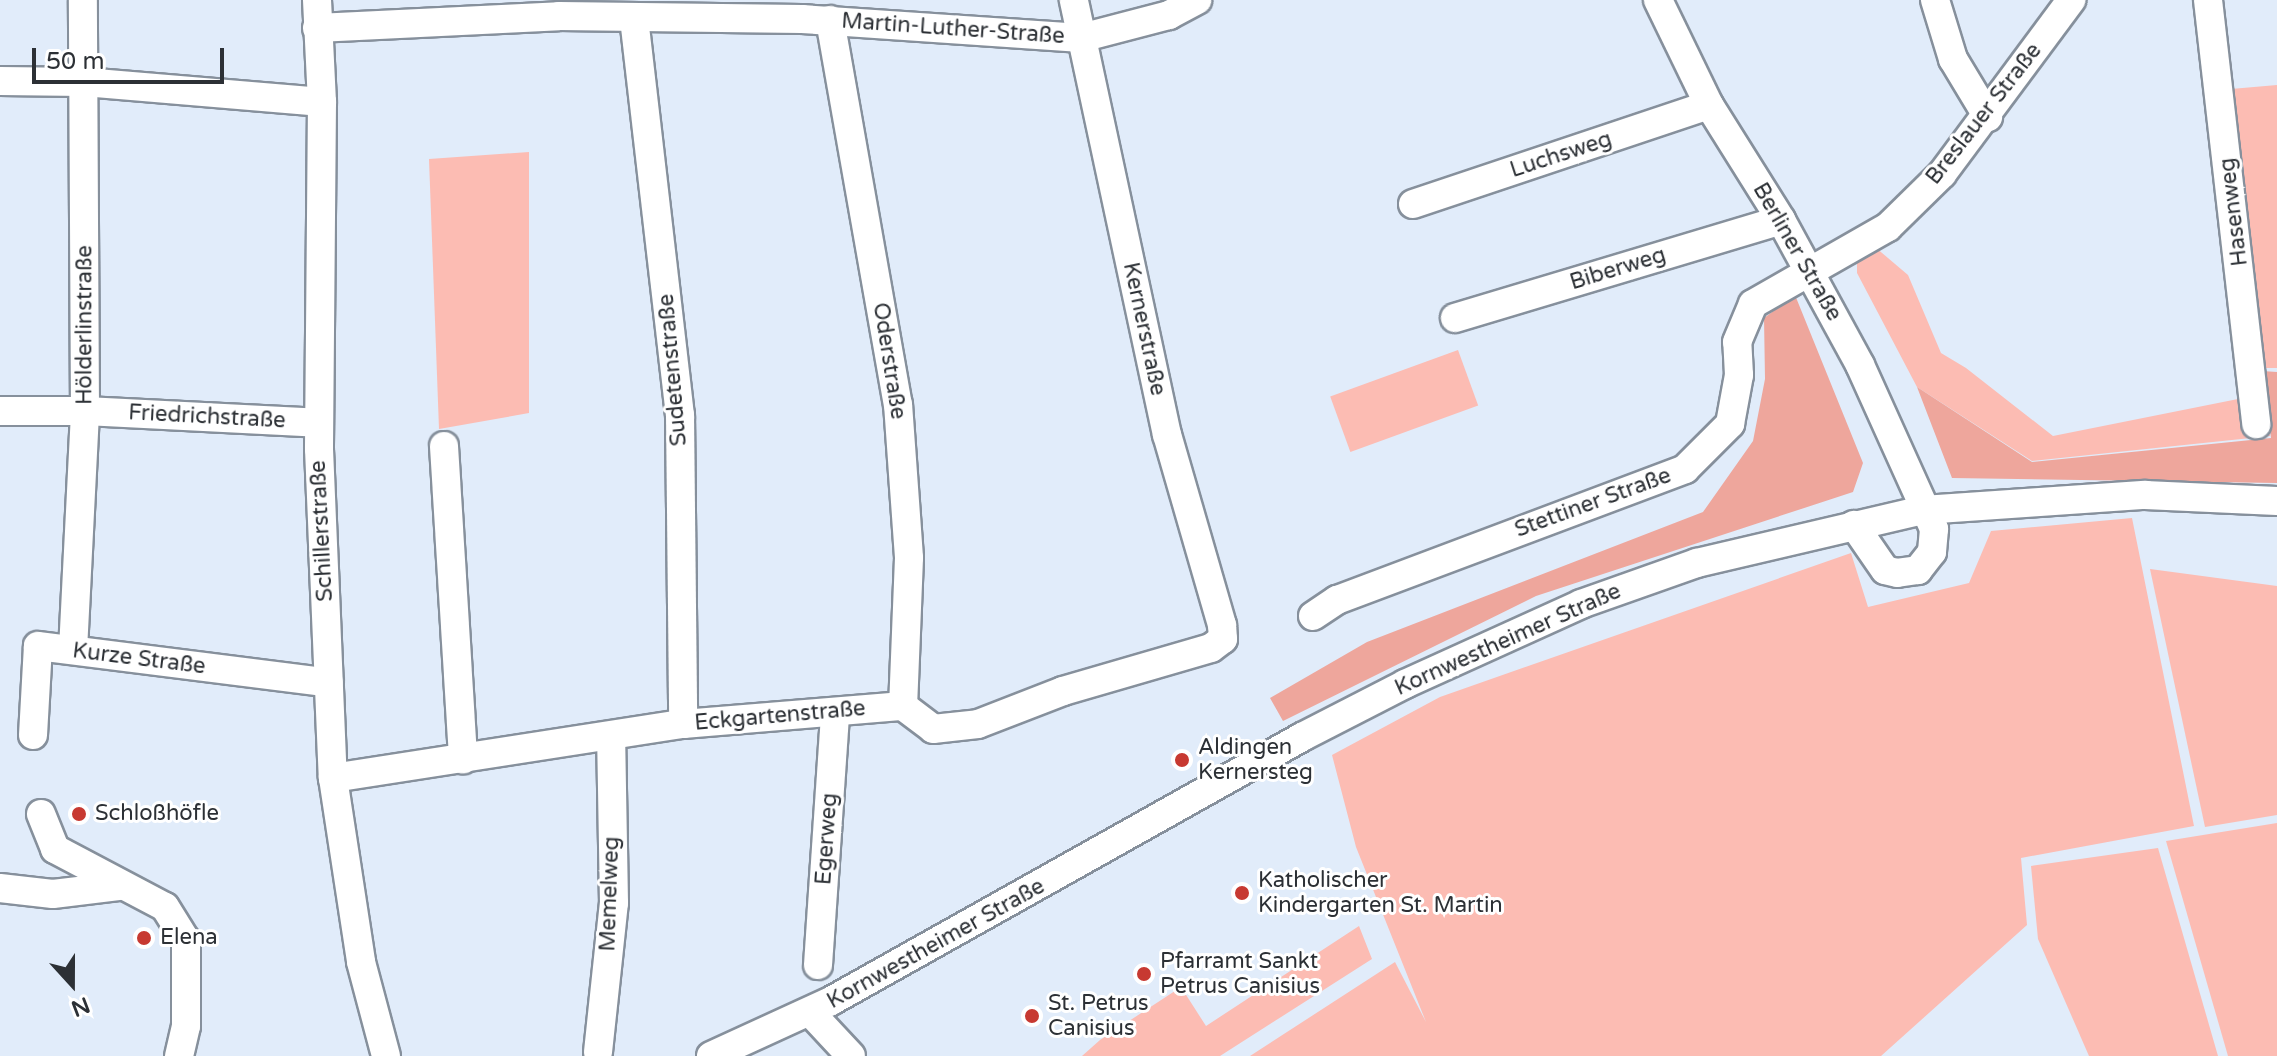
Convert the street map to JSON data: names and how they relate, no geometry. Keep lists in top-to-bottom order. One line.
{"streets":{"street":["Martin-Luther-Straße","Breslauer Straße","Luchsweg","Hasenweg","Berliner Straße","Biberweg","Hölderlinstraße","Kernerstraße","Oderstraße","Sudetenstraße","Friedrichstraße","Stettiner Straße","Schillerstraße","Kornwestheimer Straße","Kurze Straße","Eckgartenstraße","Egerweg","Memelweg"]},"crossings":[["Martin-Luther-Straße","Kernerstraße"],["Martin-Luther-Straße","Oderstraße"],["Martin-Luther-Straße","Sudetenstraße"],["Martin-Luther-Straße","Schillerstraße"],["Breslauer Straße","Berliner Straße"],["Breslauer Straße","Stettiner Straße"],["Luchsweg","Berliner Straße"],["Berliner Straße","Biberweg"],["Berliner Straße","Stettiner Straße"],["Berliner Straße","Kornwestheimer Straße"],["Hölderlinstraße","Friedrichstraße"],["Hölderlinstraße","Kurze Straße"],["Kernerstraße","Oderstraße"],["Kernerstraße","Eckgartenstraße"],["Oderstraße","Eckgartenstraße"],["Sudetenstraße","Eckgartenstraße"],["Friedrichstraße","Schillerstraße"],["Schillerstraße","Kurze Straße"],["Schillerstraße","Eckgartenstraße"],["Eckgartenstraße","Egerweg"],["Eckgartenstraße","Memelweg"]],"places":["Aldingen Kernersteg","Schloßhöfle","Katholischer Kindergarten St. Martin","Elena","Pfarramt Sankt Petrus Canisius","St. Petrus Canisius"],"scale_bar":"50 m","north":"bottom"}
